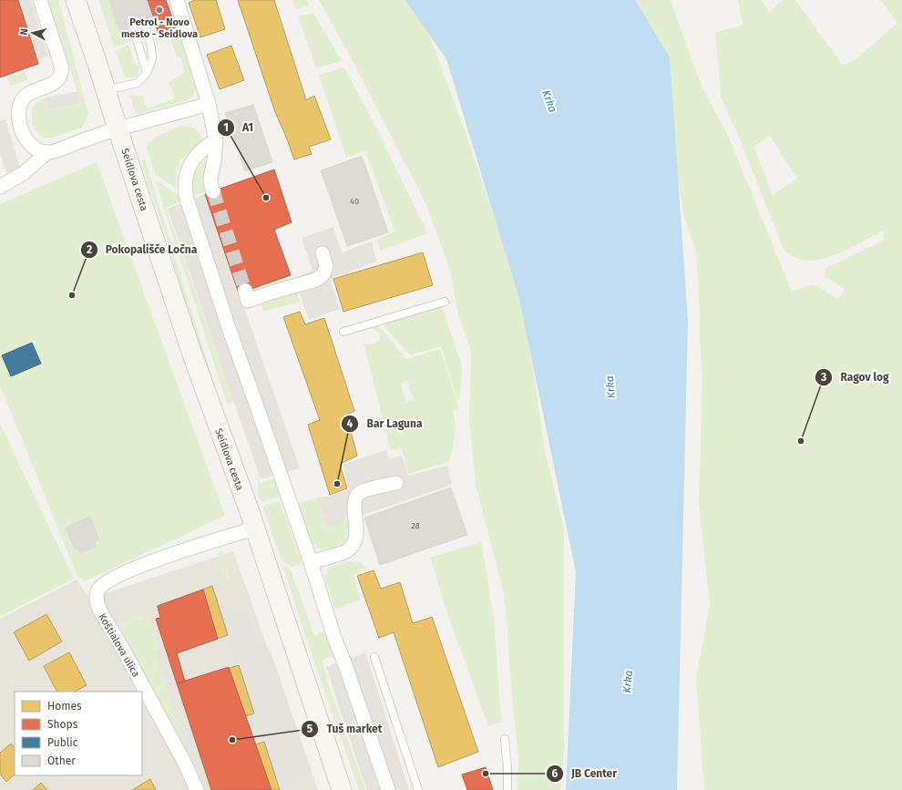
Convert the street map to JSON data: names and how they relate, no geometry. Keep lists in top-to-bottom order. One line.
{"streets":{"street":["Seidlova cesta","Koštialova ulica"]},"crossings":[["Seidlova cesta","Koštialova ulica"]],"water":["Krka"],"places":["Petrol - Novo mesto - Seidlova","A1","Pokopališče Ločna","Ragov log","Bar Laguna","Tuš market","JB Center"],"house_numbers":["40","28"],"legend":["Homes","Shops","Public","Other"],"north":"left"}
